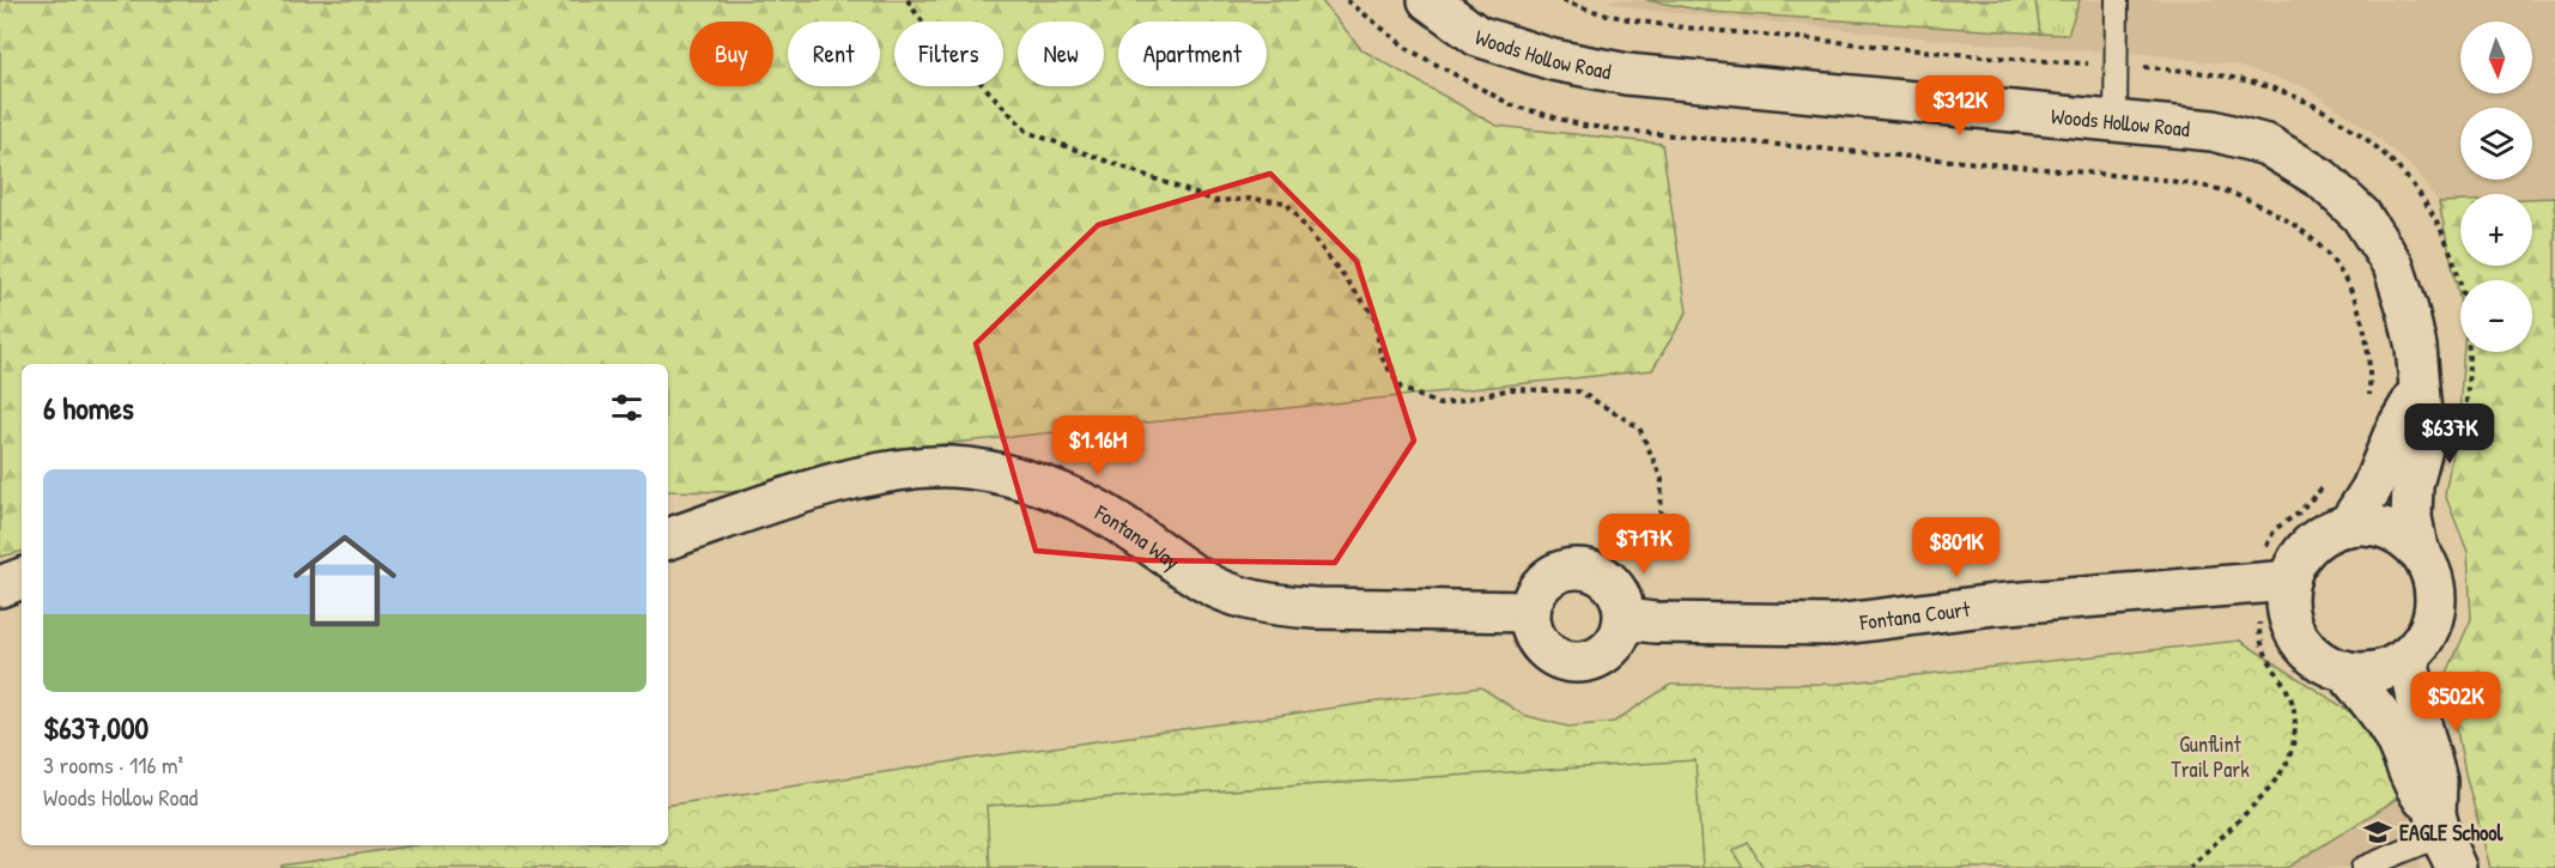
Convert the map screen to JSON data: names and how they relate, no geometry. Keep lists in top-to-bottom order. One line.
{"streets":{"street":["Woods Hollow Road","Fontana Way","Fontana Court"]},"crossings":[["Woods Hollow Road","Fontana Court"],["Fontana Way","Fontana Court"]],"parks":["Gunflint Trail Park"],"places":{"school or university":["EAGLE School"]},"north":"bottom","page":{"map_buttons":["+","−"],"chip":["Buy","Rent","Filters","New","Apartment"],"price":["$312K","$637K","$1.16M","$717K","$801K","$502K"],"heading":"6 homes","list":[{"name":"$637,000","note":"3 rooms · 116 m² · Woods Hollow Road"}]}}
